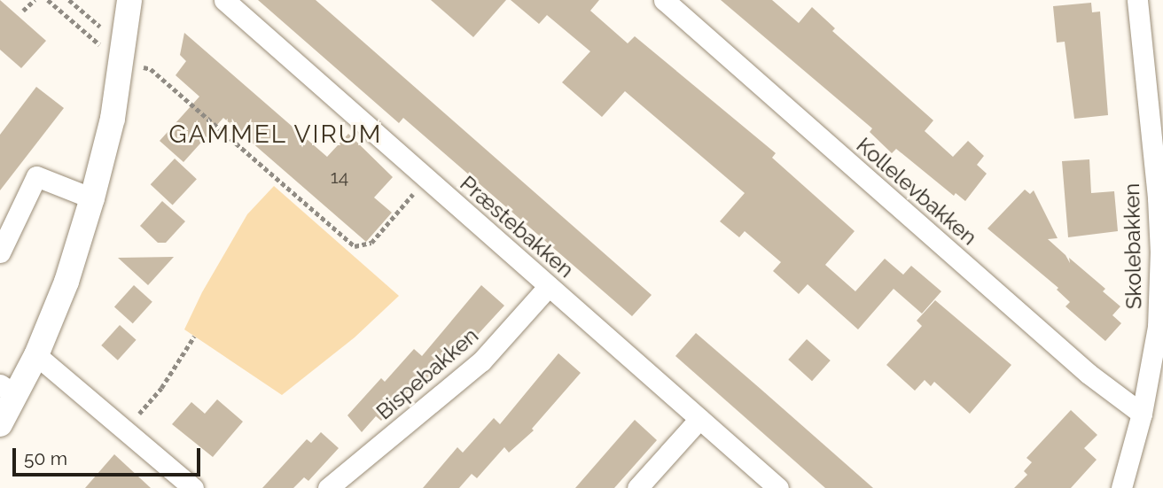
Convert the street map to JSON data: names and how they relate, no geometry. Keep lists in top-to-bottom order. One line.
{"streets":{"street":["Kollelevbakken","Præstebakken","Skolebakken","Bispebakken"]},"crossings":[["Kollelevbakken","Skolebakken"],["Præstebakken","Bispebakken"]],"districts":["GAMMEL VIRUM"],"house_numbers":["14"],"scale_bar":"50 m"}
